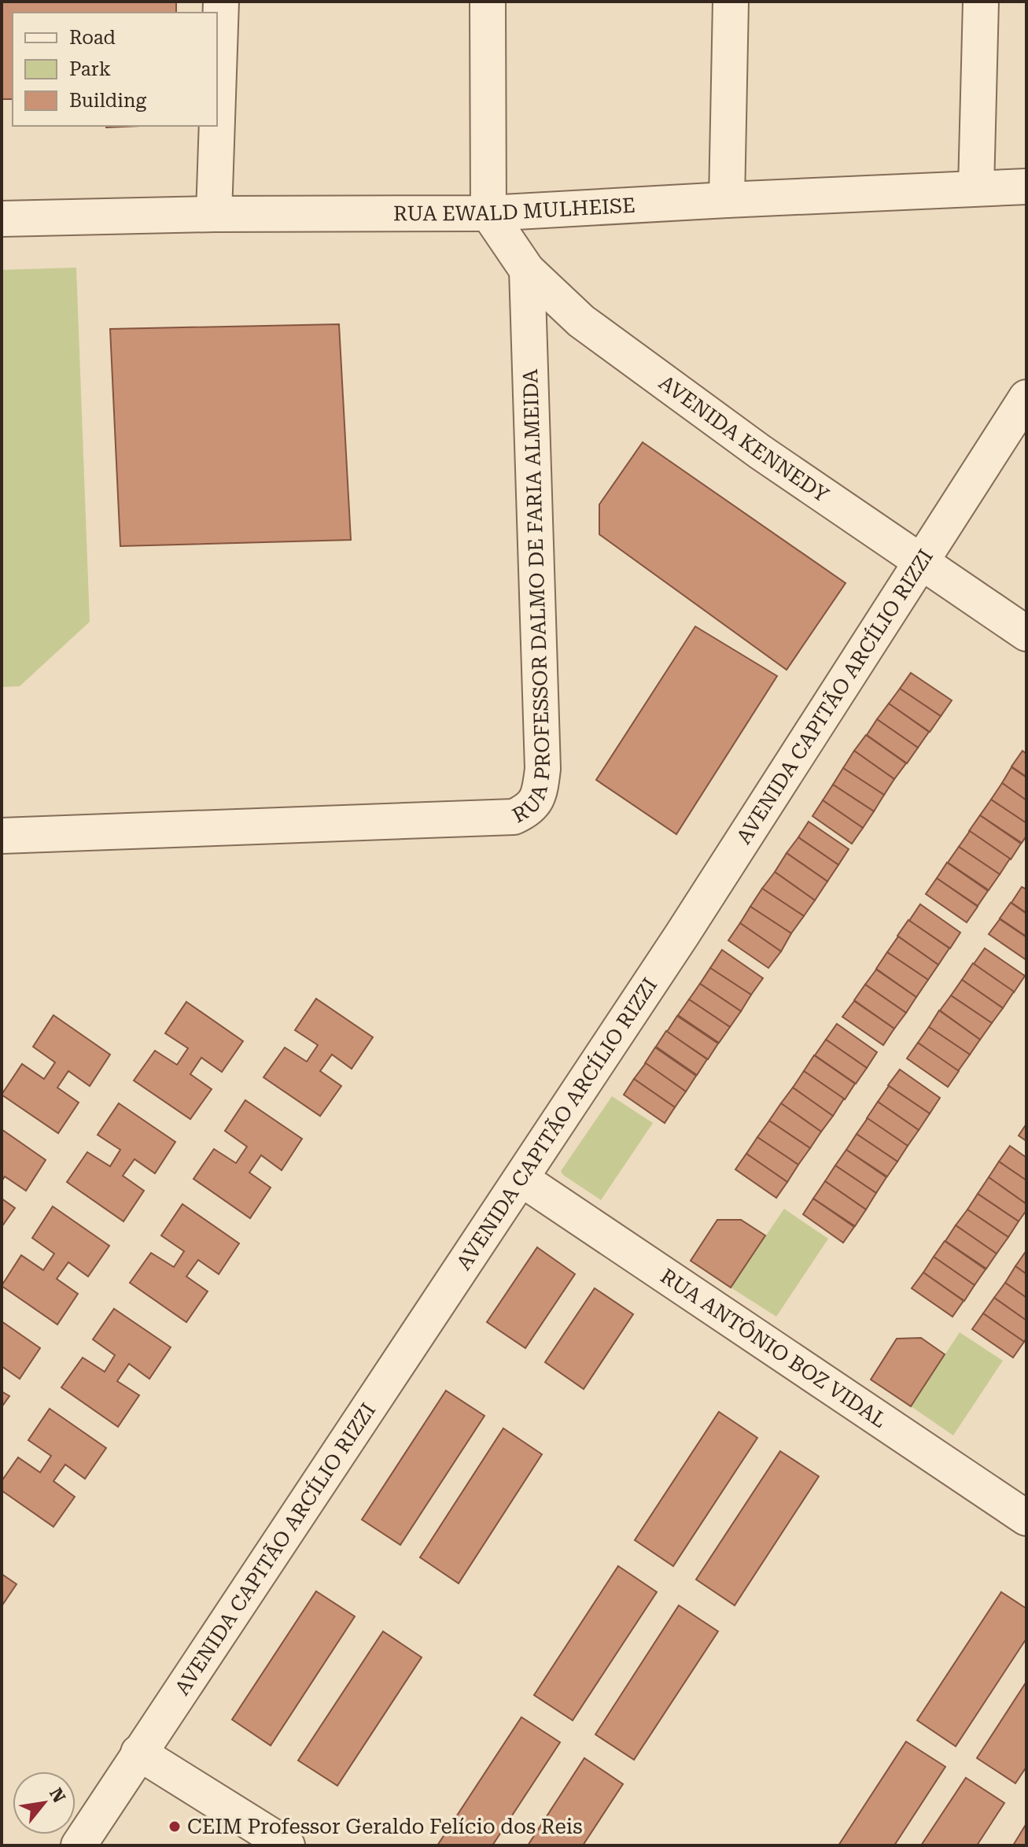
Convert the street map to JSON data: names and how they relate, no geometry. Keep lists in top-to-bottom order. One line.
{"streets":{"street":["RUA EWALD MULHEISE","AVENIDA KENNEDY","RUA PROFESSOR DALMO DE FARIA ALMEIDA","AVENIDA CAPITÃO ARCÍLIO RIZZI","RUA ANTÔNIO BOZ VIDAL"]},"crossings":[["RUA EWALD MULHEISE","AVENIDA KENNEDY"],["AVENIDA KENNEDY","RUA PROFESSOR DALMO DE FARIA ALMEIDA"],["AVENIDA KENNEDY","AVENIDA CAPITÃO ARCÍLIO RIZZI"],["AVENIDA CAPITÃO ARCÍLIO RIZZI","RUA ANTÔNIO BOZ VIDAL"]],"places":["CEIM Professor Geraldo Felício dos Reis"],"legend":["Road","Park","Building"],"north":"top right"}
